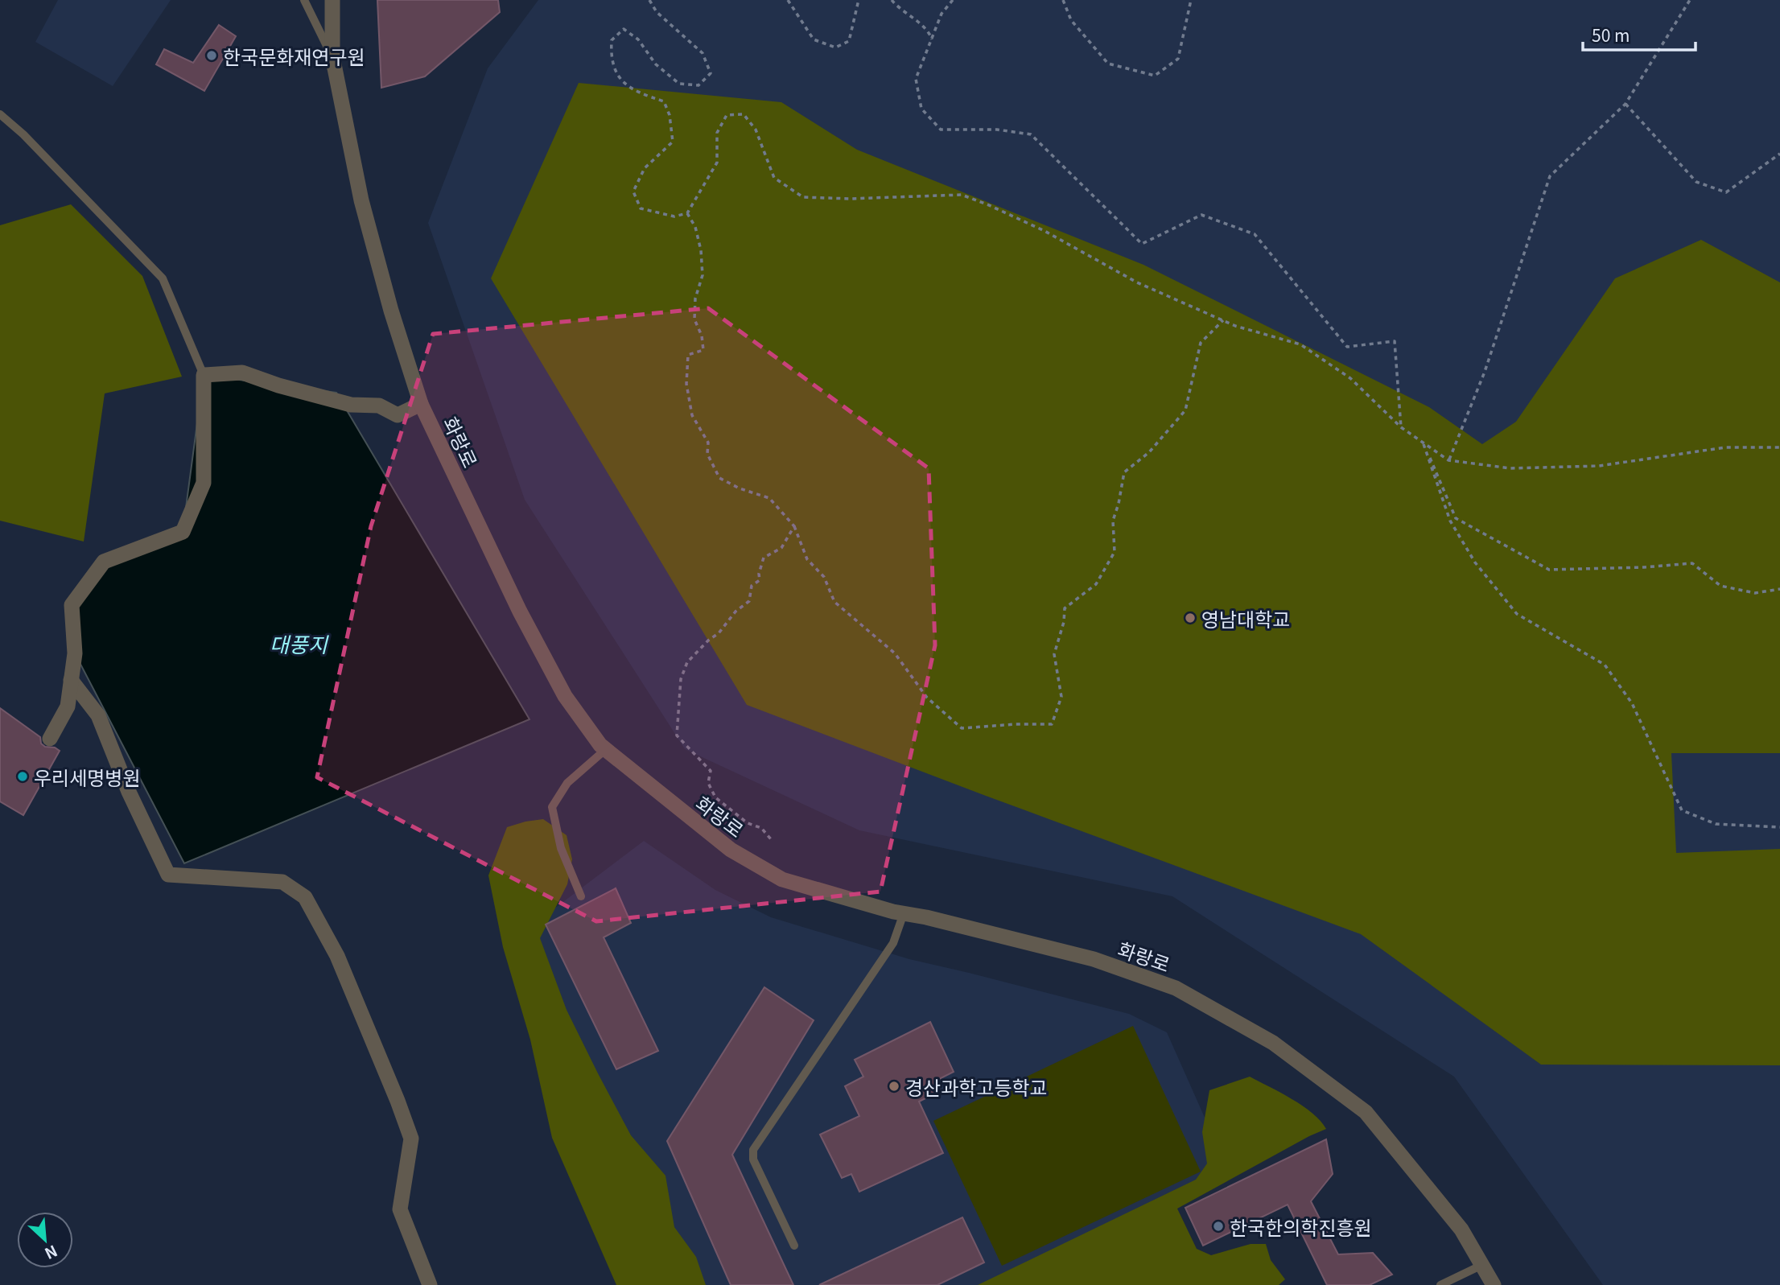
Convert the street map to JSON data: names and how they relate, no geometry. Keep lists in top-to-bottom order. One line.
{"streets":{"street":["화랑로"]},"water":["대풍지"],"places":["한국문화재연구원","영남대학교","우리세명병원","경산과학고등학교","한국한의학진흥원"],"scale_bar":"50 m","north":"bottom right"}
